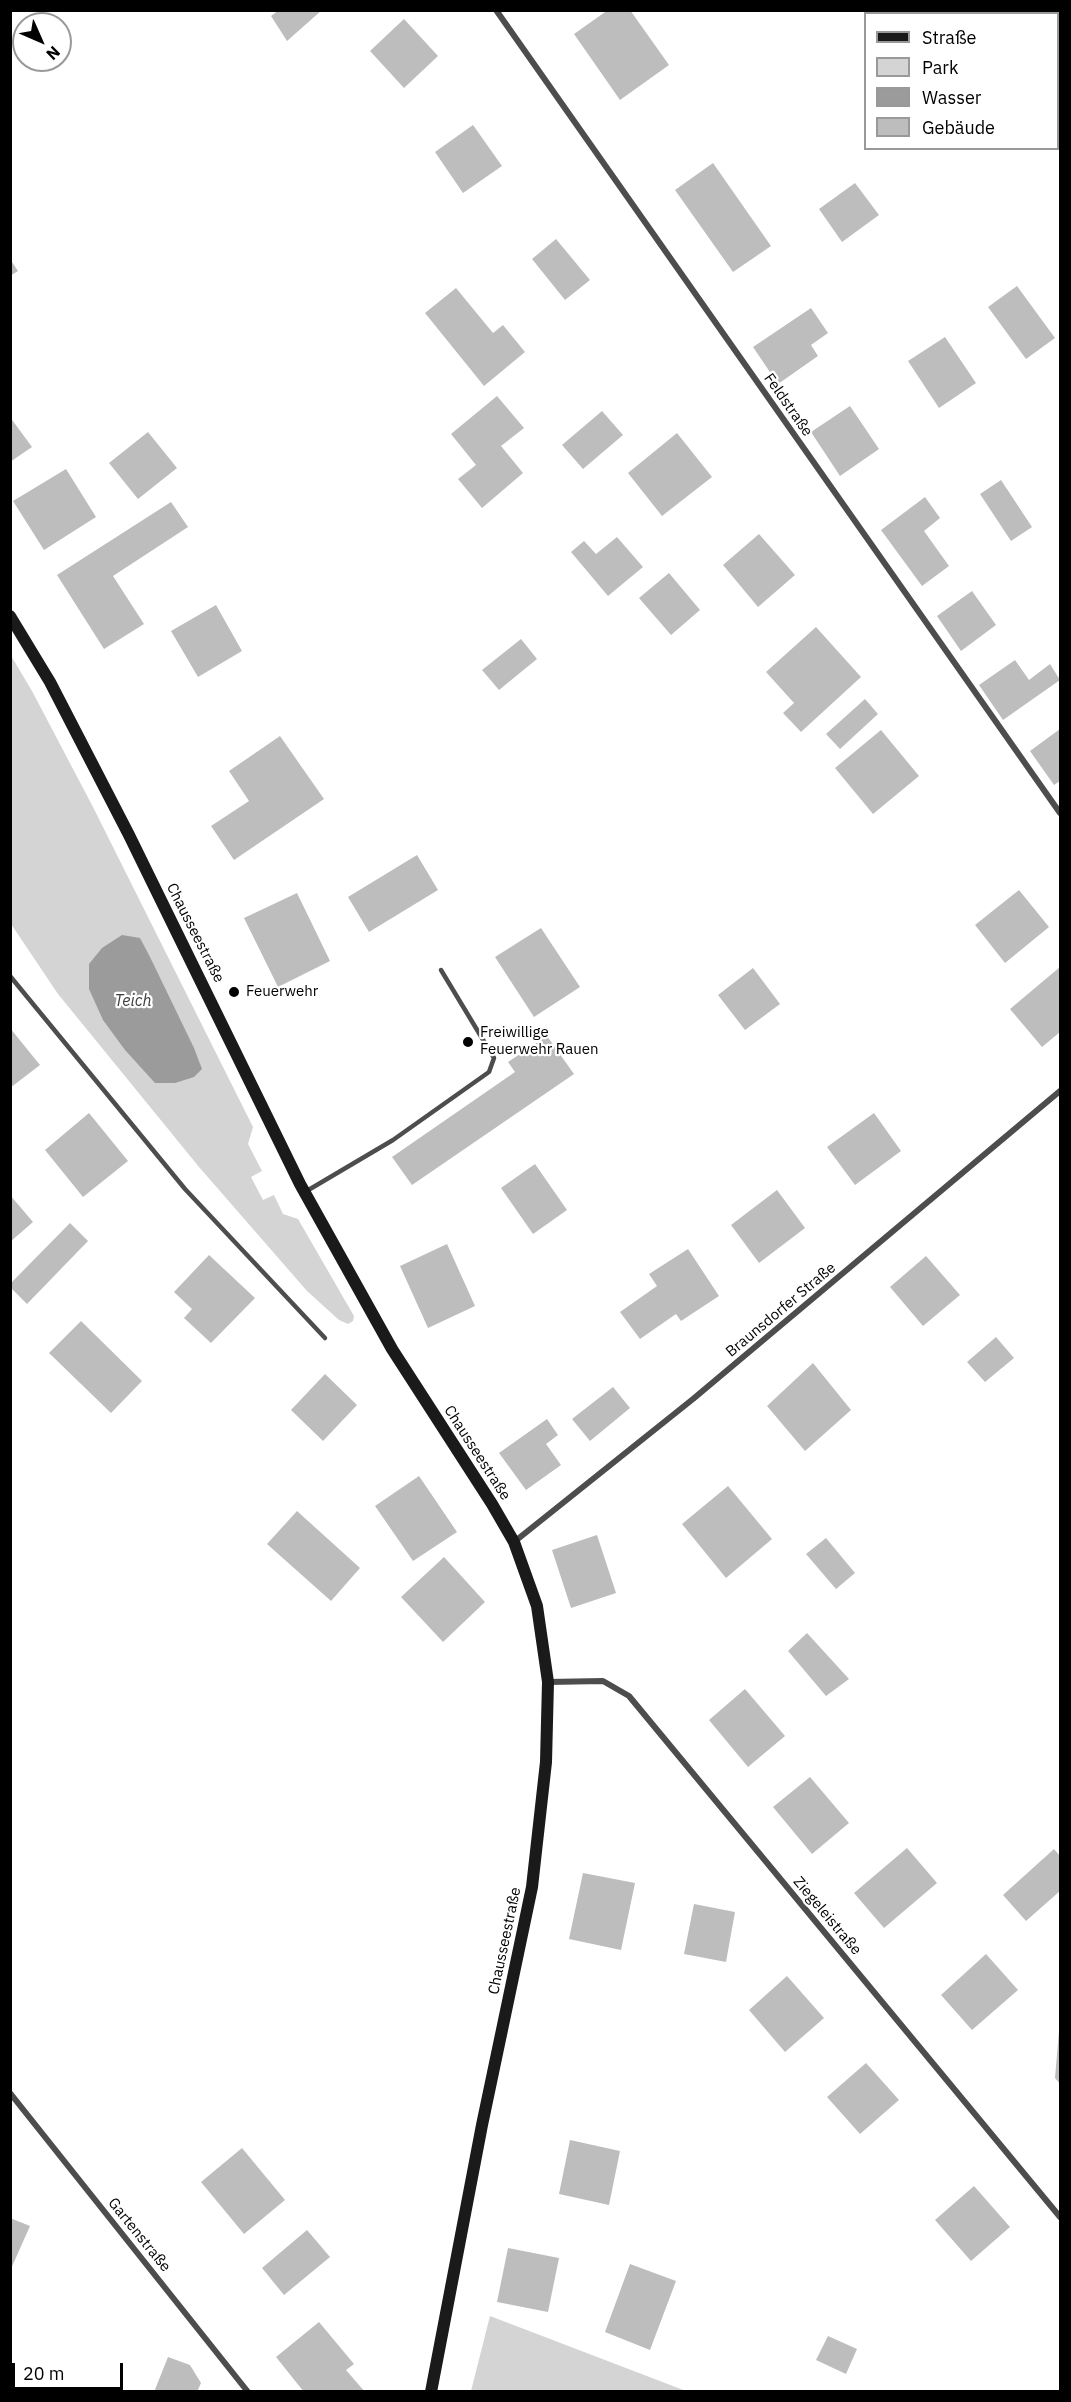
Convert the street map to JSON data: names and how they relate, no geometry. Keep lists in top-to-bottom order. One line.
{"streets":{"main road":["Chausseestraße"],"street":["Feldstraße","Braunsdorfer Straße","Ziegeleistraße","Gartenstraße"]},"crossings":[["Chausseestraße","Braunsdorfer Straße"],["Chausseestraße","Ziegeleistraße"]],"water":["Teich"],"places":["Feuerwehr","Freiwillige Feuerwehr Rauen"],"legend":["Straße","Park","Wasser","Gebäude"],"scale_bar":"20 m","north":"bottom right"}
